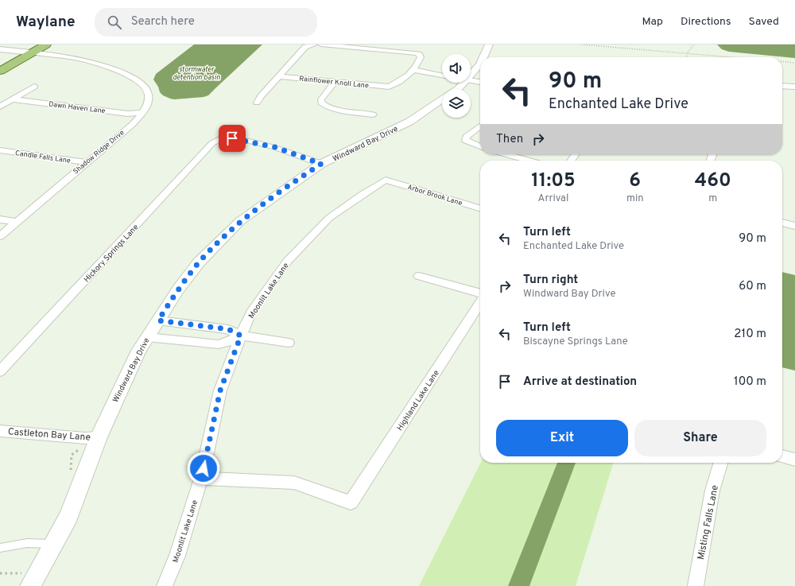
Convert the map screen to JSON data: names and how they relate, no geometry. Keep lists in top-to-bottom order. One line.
{"streets":{"street":["Rainflower Knoll Lane","Dawn Haven Lane","Windward Bay Drive","Shadow Ridge Drive","Candle Falls Lane","Arbor Brook Lane","Hickory Springs Lane","Moonlit Lake Lane","Highland Lake Lane","Castleton Bay Lane","Misting Falls Lane"]},"crossings":[["Dawn Haven Lane","Shadow Ridge Drive"],["Windward Bay Drive","Hickory Springs Lane"],["Windward Bay Drive","Castleton Bay Lane"],["Shadow Ridge Drive","Candle Falls Lane"],["Arbor Brook Lane","Moonlit Lake Lane"],["Moonlit Lake Lane","Highland Lake Lane"]],"water":["stormwater detention basin"],"page":{"header":"Waylane","search":"Search here","nav":["Map","Directions","Saved"],"turn":["90 m","Enchanted Lake Drive"],"then":"Then","eta":["11:05","Arrival","6","min","460","m"],"list":[{"name":"Turn left","note":"Enchanted Lake Drive","value":"90 m"},{"name":"Turn right","note":"Windward Bay Drive","value":"60 m"},{"name":"Turn left","note":"Biscayne Springs Lane","value":"210 m"},{"name":"Arrive at destination","value":"100 m"}],"buttons":["Exit","Share"]}}
